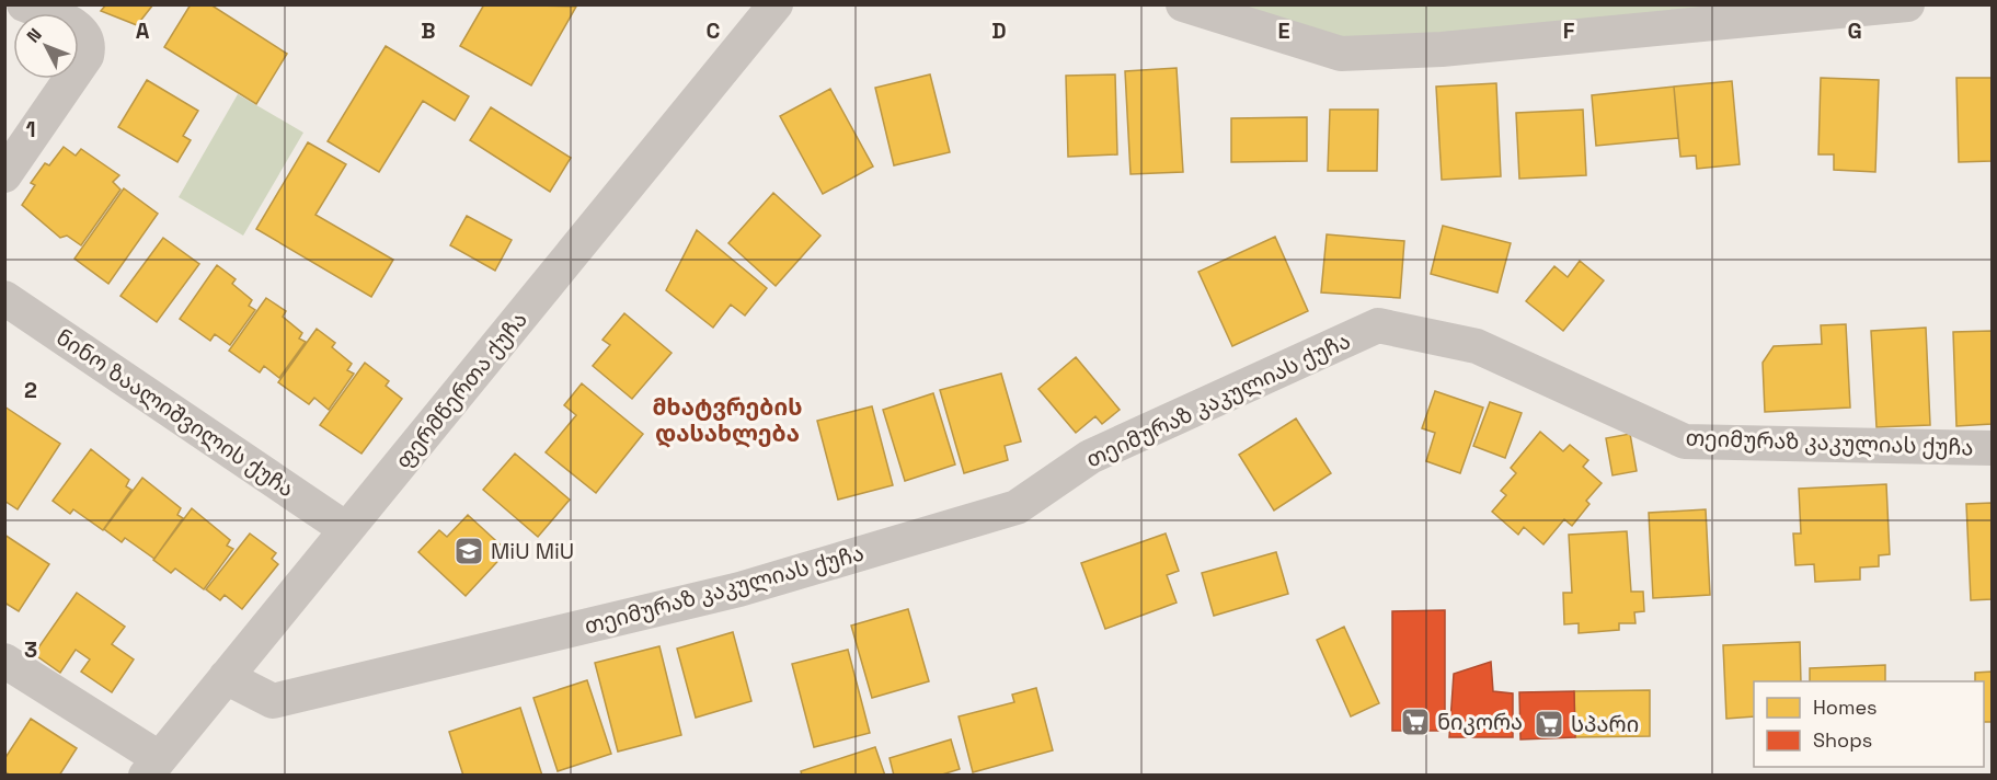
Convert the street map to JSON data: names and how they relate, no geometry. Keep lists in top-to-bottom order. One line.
{"streets":{"street":["ფერმწერთა ქუჩა","თეიმურაზ კაკულიას ქუჩა","ნინო ზაალიშვილის ქუჩა"]},"crossings":[["ფერმწერთა ქუჩა","თეიმურაზ კაკულიას ქუჩა"],["ფერმწერთა ქუჩა","ნინო ზაალიშვილის ქუჩა"]],"districts":["მხატვრების დასახლება"],"places":{"school or university":["MiU MiU"],"supermarket":["ნიკორა","სპარი"]},"legend":["Homes","Shops"],"north":"top left","grid":{"columns":["A","B","C","D","E","F","G"],"rows":["1","2","3"]}}
